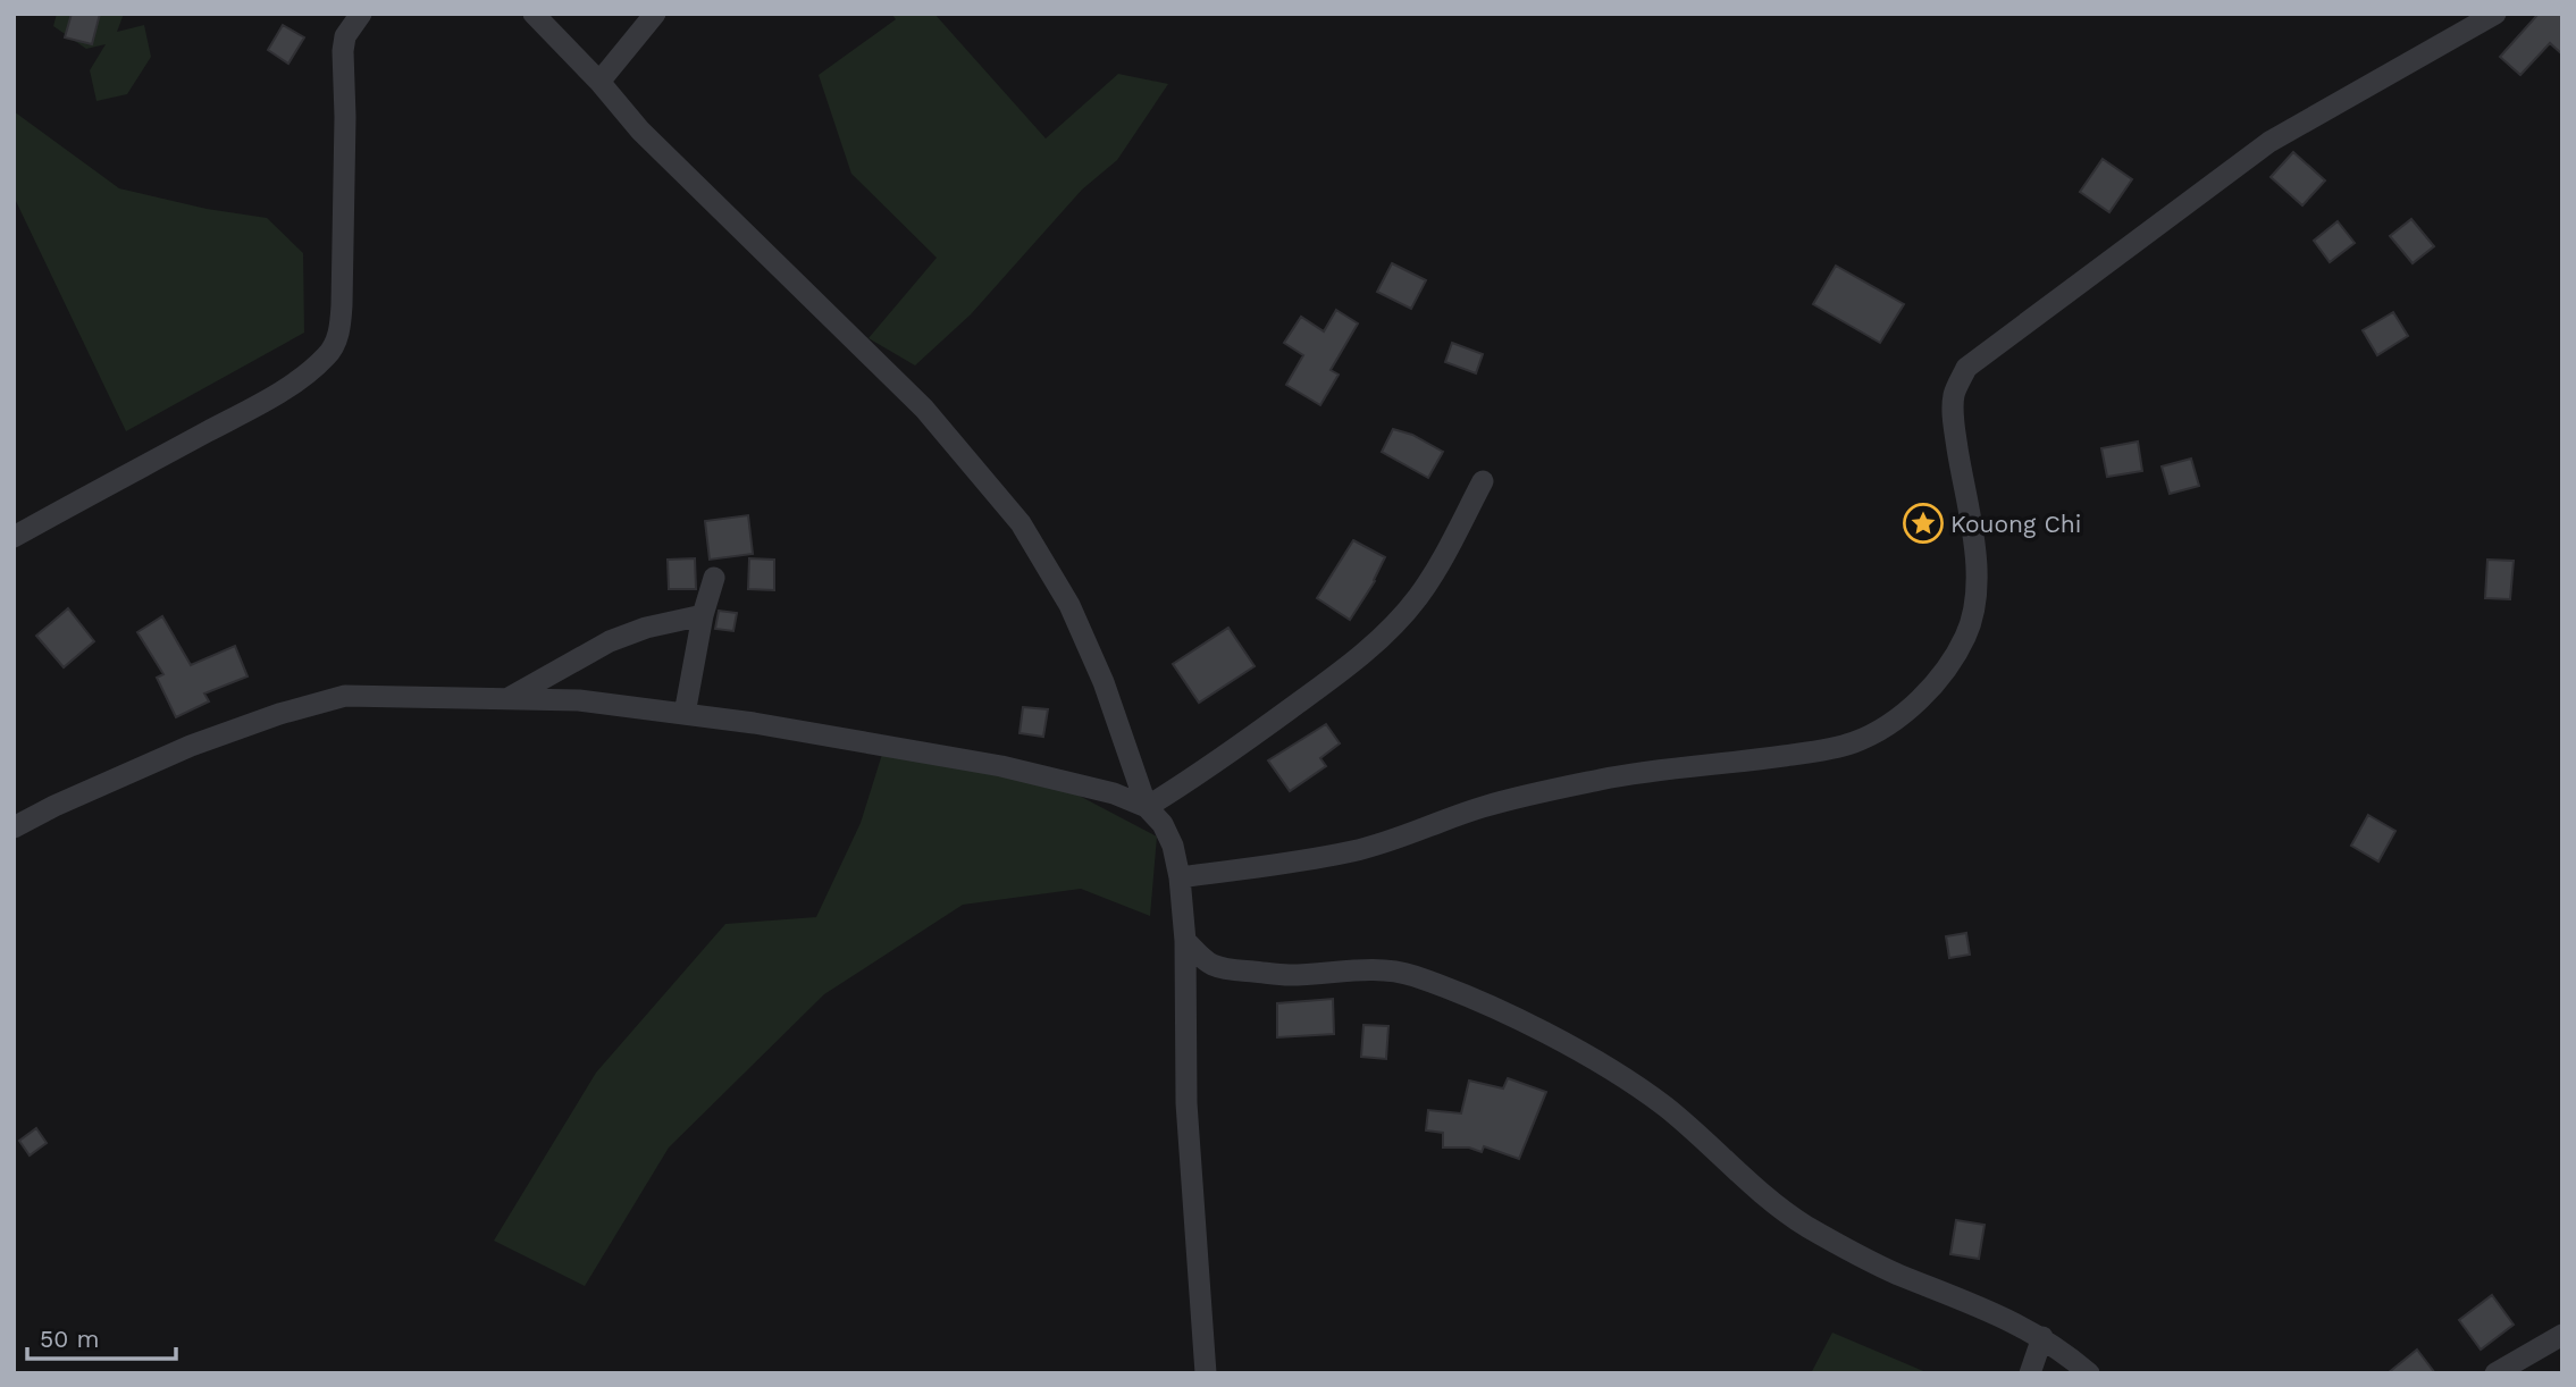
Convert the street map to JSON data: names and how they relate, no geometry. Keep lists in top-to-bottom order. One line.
{"places":{"place":["Kouong Chi"]},"scale_bar":"50 m"}
